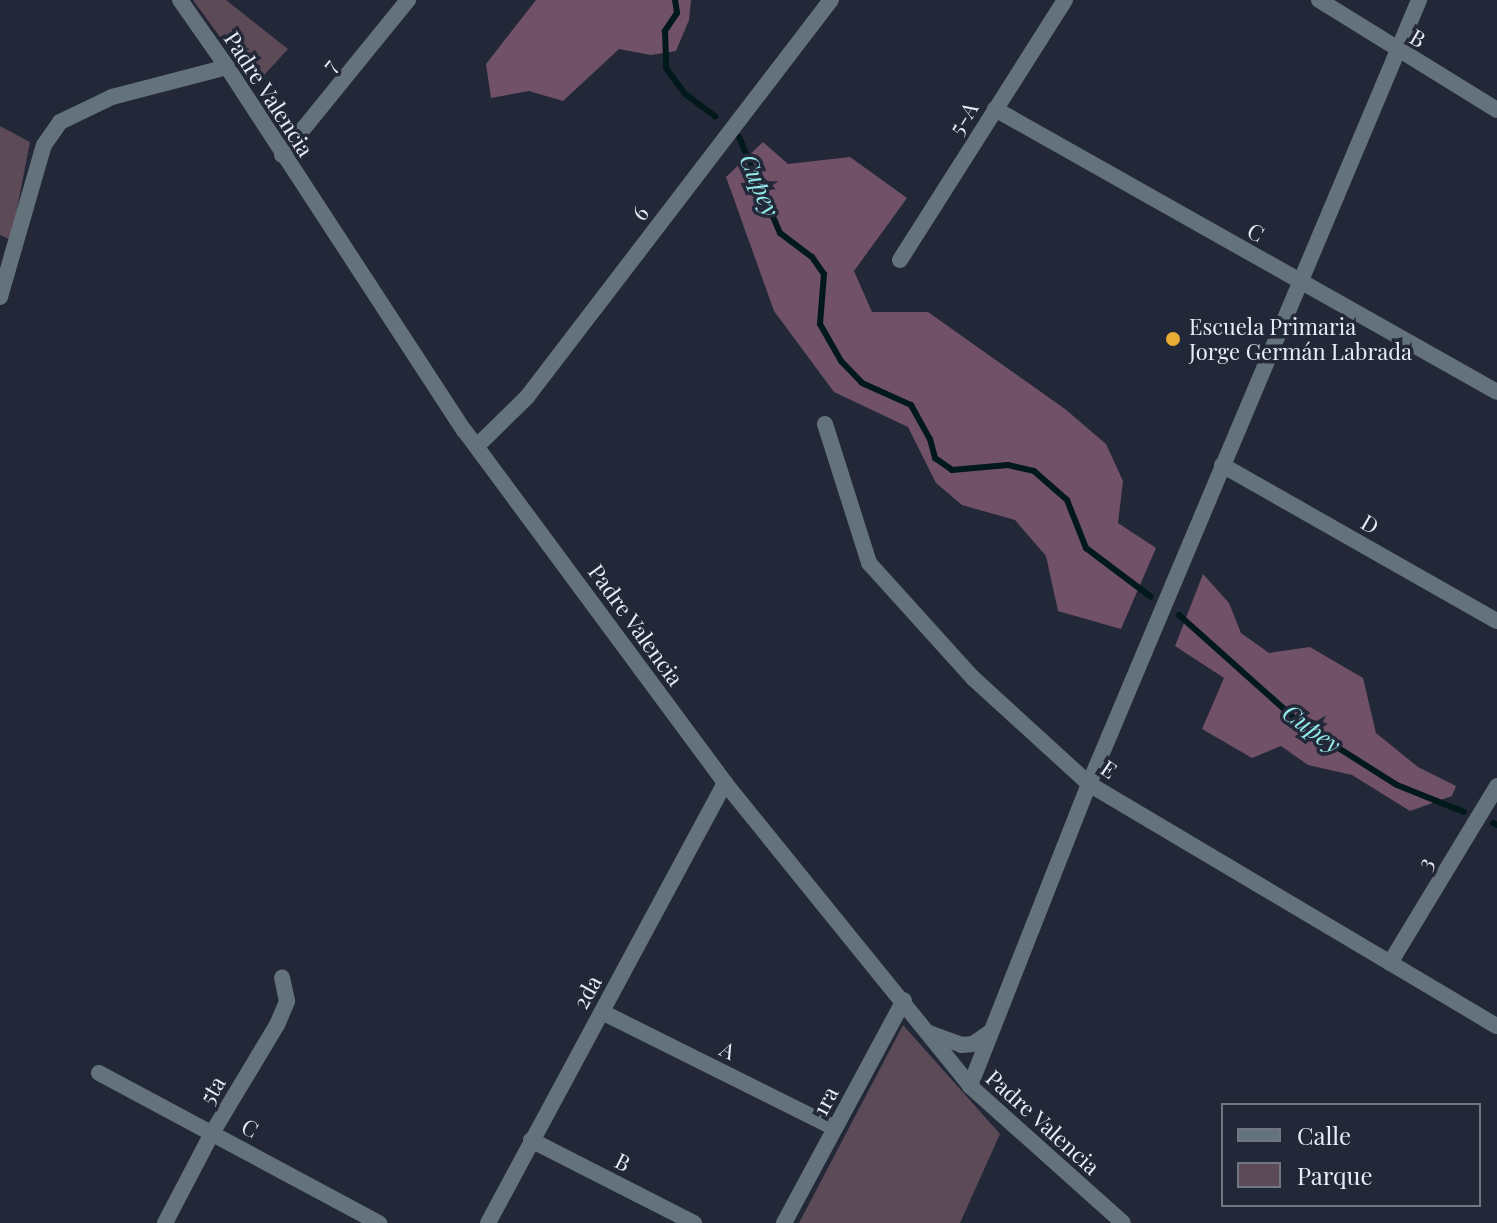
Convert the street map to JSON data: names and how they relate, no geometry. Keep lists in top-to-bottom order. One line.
{"streets":{"street":["B","7","Padre Valencia","5-A","6","C","D","E","3","2da","A","5ta","1ra"]},"crossings":[["B","2da"],["7","Padre Valencia"],["Padre Valencia","6"],["Padre Valencia","2da"],["Padre Valencia","1ra"],["5-A","C"],["C","5ta"],["E","3"],["2da","A"],["A","1ra"]],"water":["Cupey"],"places":["Escuela Primaria Jorge Germán Labrada"],"legend":["Calle","Parque"]}
